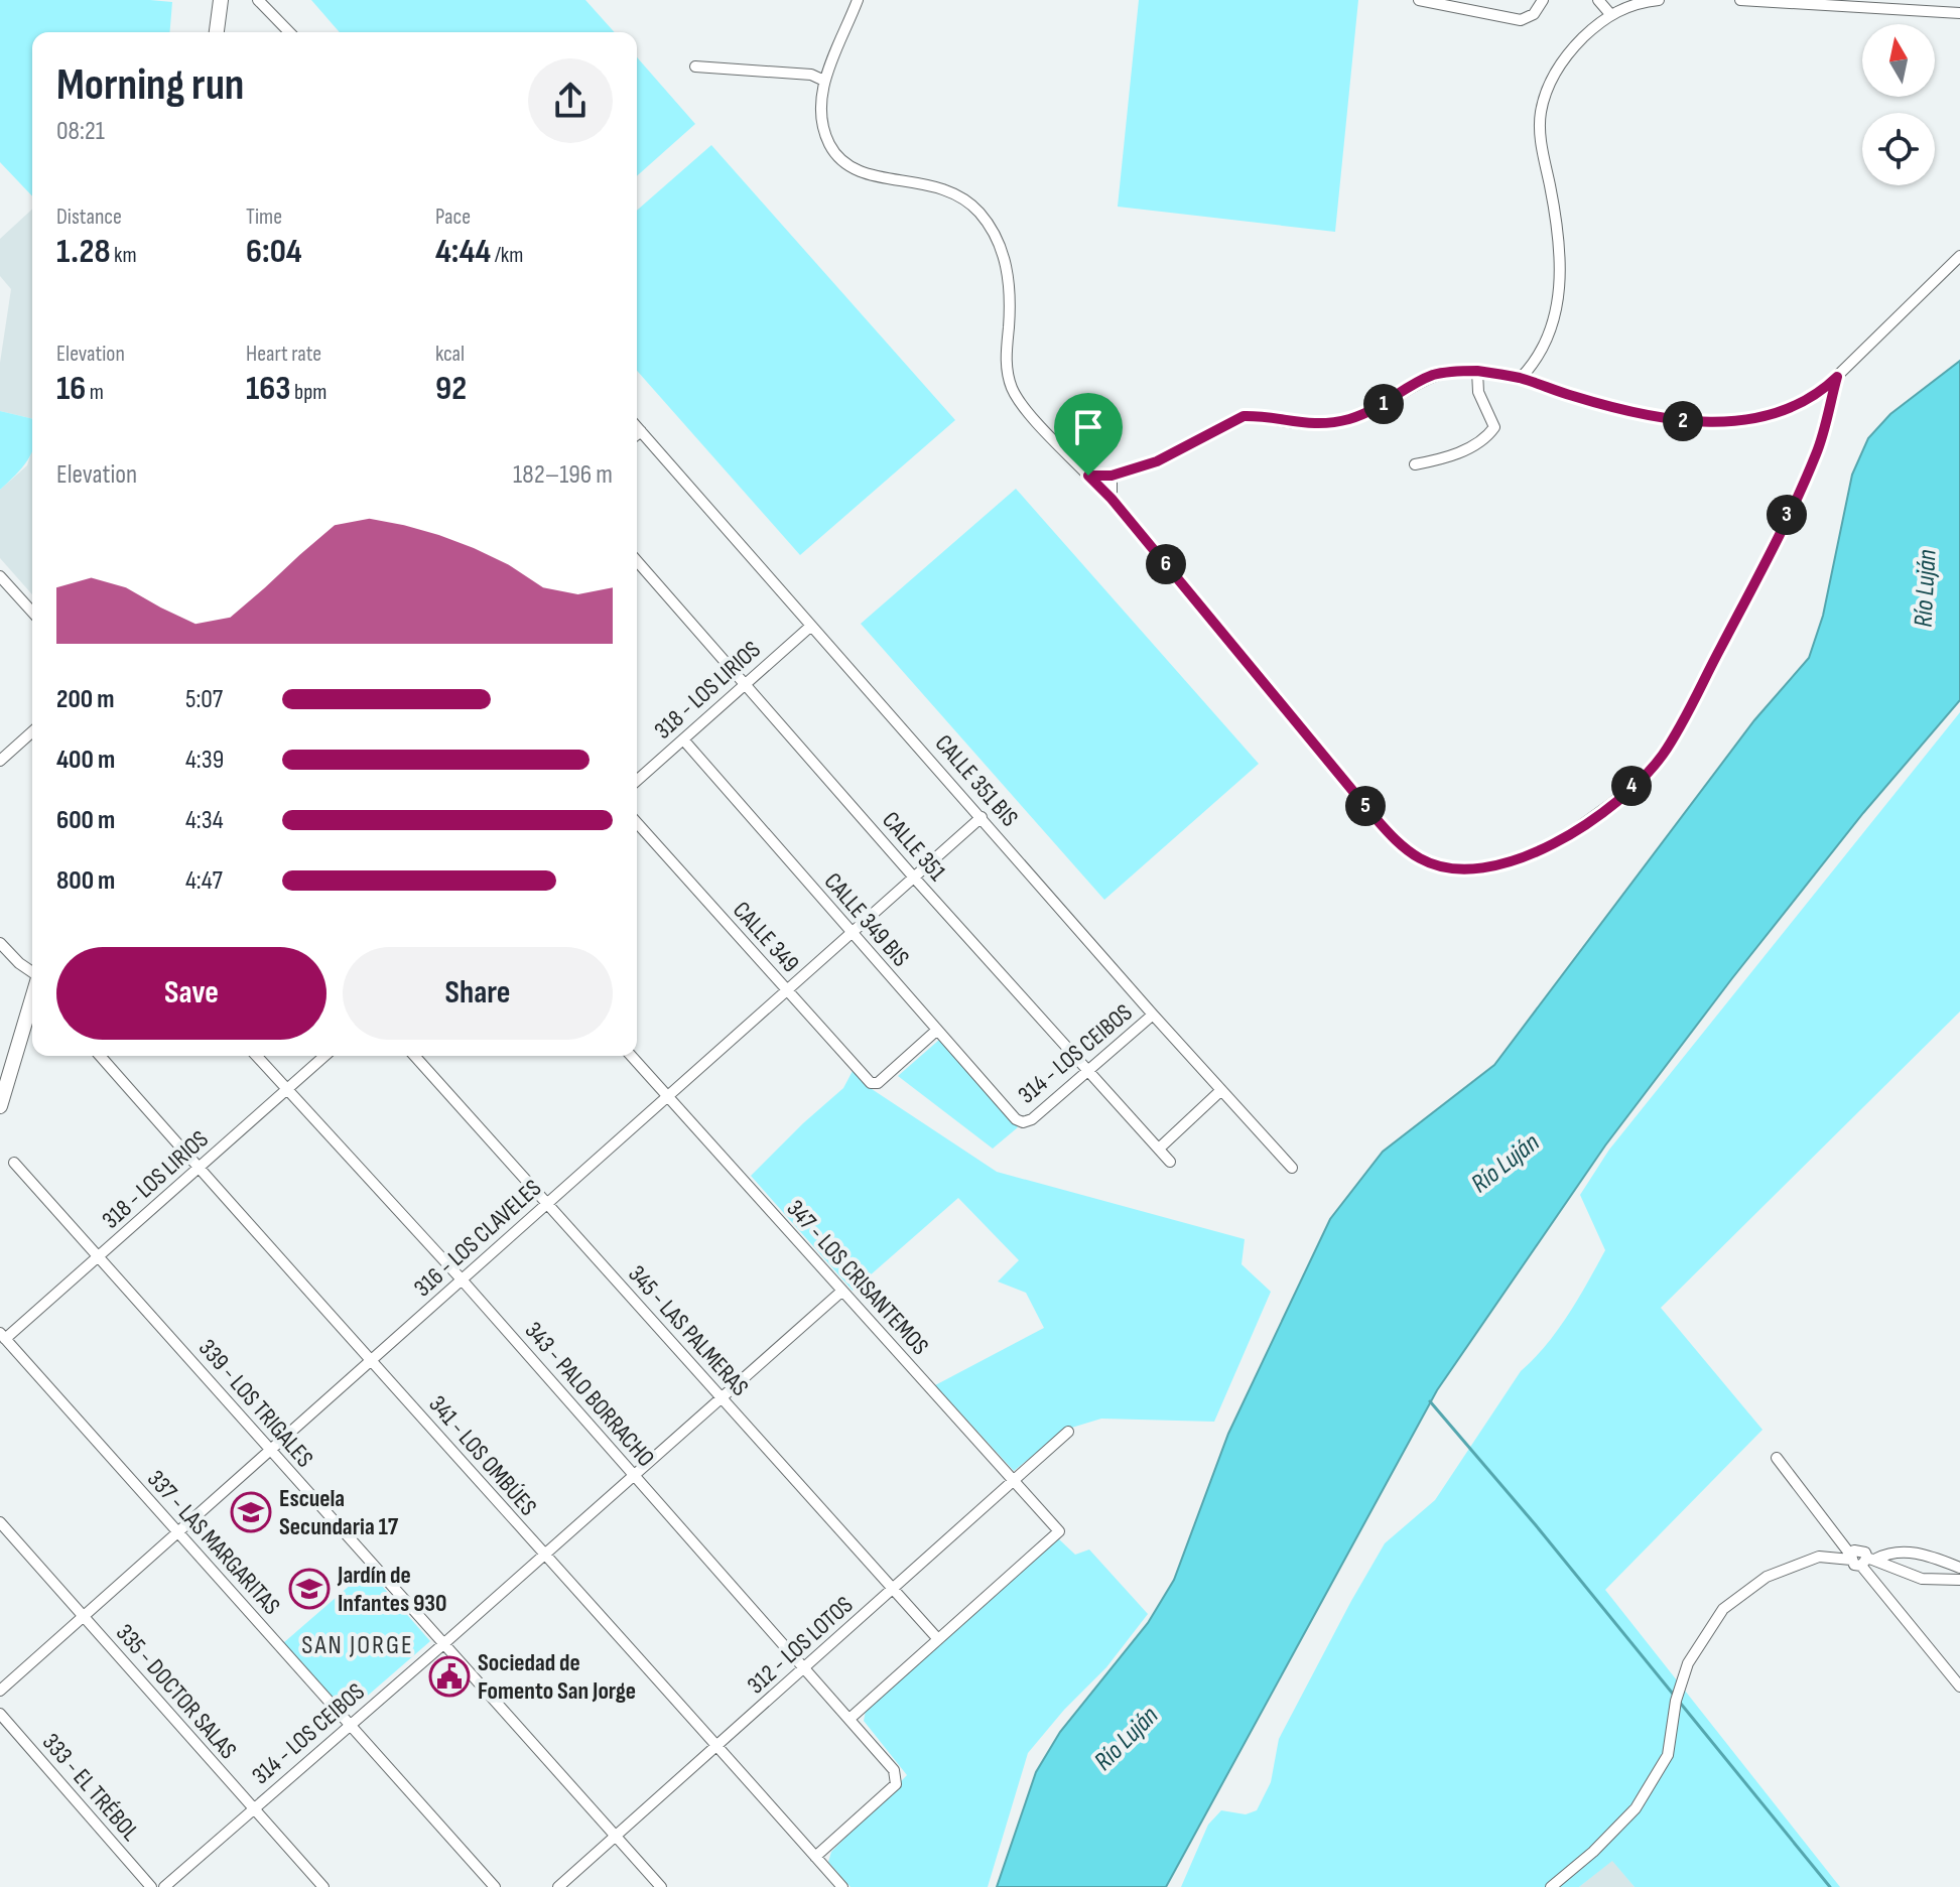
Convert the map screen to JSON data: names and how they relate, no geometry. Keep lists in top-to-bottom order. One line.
{"streets":{"street":["318 - LOS LIRIOS","CALLE 351 BIS","CALLE 351","CALLE 349 BIS","CALLE 349","314 - LOS CEIBOS","316 - LOS CLAVELES","347 - LOS CRISANTEMOS","345 - LAS PALMERAS","343 - PALO BORRACHO","339 - LOS TRIGALES","341 - LOS OMBÚES","337 - LAS MARGARITAS","312 - LOS LOTOS","335 - DOCTOR SALAS","333 - EL TRÉBOL"]},"crossings":[["318 - LOS LIRIOS","CALLE 351 BIS"],["318 - LOS LIRIOS","CALLE 351"],["318 - LOS LIRIOS","CALLE 349 BIS"],["318 - LOS LIRIOS","343 - PALO BORRACHO"],["318 - LOS LIRIOS","339 - LOS TRIGALES"],["318 - LOS LIRIOS","341 - LOS OMBÚES"],["318 - LOS LIRIOS","337 - LAS MARGARITAS"],["CALLE 351 BIS","314 - LOS CEIBOS"],["CALLE 351 BIS","316 - LOS CLAVELES"],["CALLE 351","314 - LOS CEIBOS"],["CALLE 351","316 - LOS CLAVELES"],["CALLE 349 BIS","CALLE 349"],["CALLE 349 BIS","314 - LOS CEIBOS"],["CALLE 349 BIS","316 - LOS CLAVELES"],["CALLE 349","316 - LOS CLAVELES"],["314 - LOS CEIBOS","347 - LOS CRISANTEMOS"],["314 - LOS CEIBOS","345 - LAS PALMERAS"],["314 - LOS CEIBOS","343 - PALO BORRACHO"],["314 - LOS CEIBOS","339 - LOS TRIGALES"],["314 - LOS CEIBOS","341 - LOS OMBÚES"],["314 - LOS CEIBOS","337 - LAS MARGARITAS"],["314 - LOS CEIBOS","335 - DOCTOR SALAS"],["316 - LOS CLAVELES","347 - LOS CRISANTEMOS"],["316 - LOS CLAVELES","345 - LAS PALMERAS"],["316 - LOS CLAVELES","343 - PALO BORRACHO"],["316 - LOS CLAVELES","339 - LOS TRIGALES"],["316 - LOS CLAVELES","341 - LOS OMBÚES"],["316 - LOS CLAVELES","337 - LAS MARGARITAS"],["316 - LOS CLAVELES","335 - DOCTOR SALAS"],["347 - LOS CRISANTEMOS","345 - LAS PALMERAS"],["347 - LOS CRISANTEMOS","312 - LOS LOTOS"],["345 - LAS PALMERAS","312 - LOS LOTOS"],["343 - PALO BORRACHO","341 - LOS OMBÚES"],["343 - PALO BORRACHO","312 - LOS LOTOS"],["339 - LOS TRIGALES","312 - LOS LOTOS"],["341 - LOS OMBÚES","312 - LOS LOTOS"]],"districts":["SAN JORGE"],"water":["Río Luján"],"places":{"school or university":["Escuela Secundaria 17","Jardín de Infantes 930"],"public building":["Sociedad de Fomento San Jorge"]},"north":"top","page":{"heading":["Morning run","08:21"],"stats":[["Distance","1.28 km"],["Time","6:04"],["Pace","4:44 /km"],["Elevation","16 m"],["Heart rate","163 bpm"],["kcal","92"]],"pins":["1","2","3","6","4","5"],"chart":["Elevation","182–196 m"],"list":[{"name":"200 m","note":"5:07"},{"name":"400 m","note":"4:39"},{"name":"600 m","note":"4:34"},{"name":"800 m","note":"4:47"}],"buttons":["Save","Share"]}}
